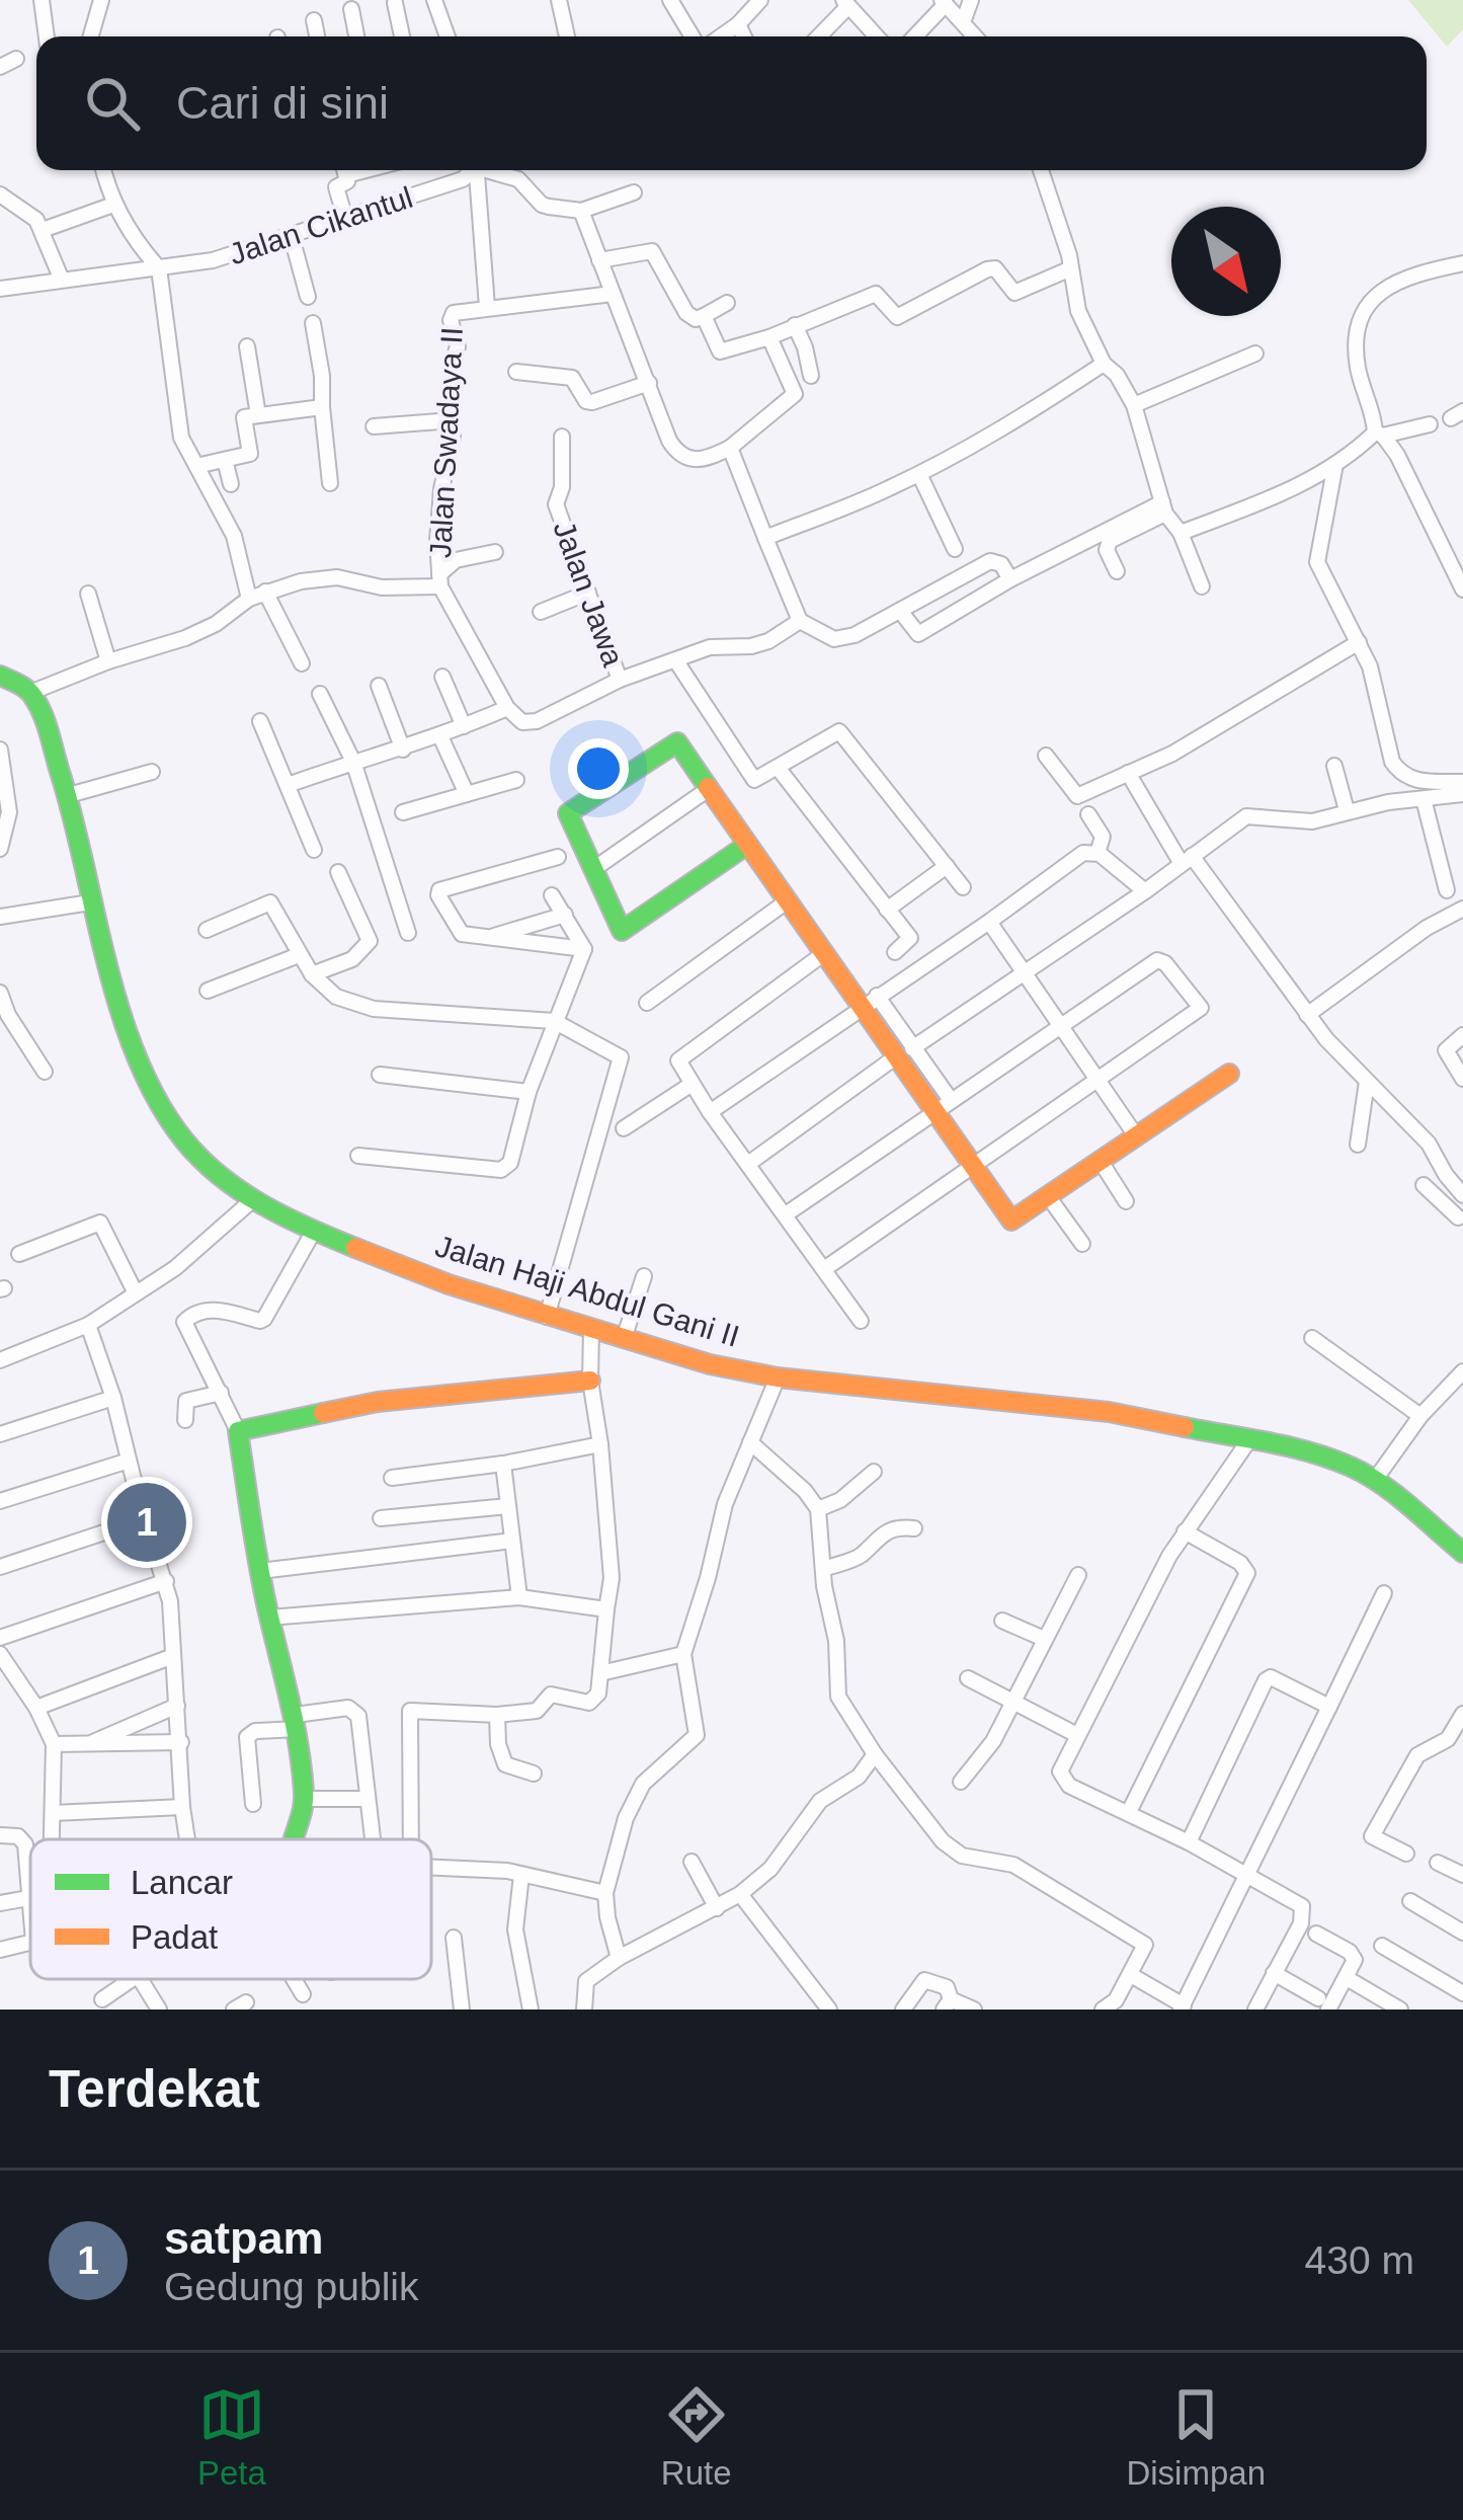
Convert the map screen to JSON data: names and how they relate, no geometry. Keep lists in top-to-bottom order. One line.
{"streets":{"street":["Jalan Cikantul","Jalan Swadaya II","Jalan Jawa","Jalan Haji Abdul Gani II"]},"legend":["Lancar","Padat"],"north":"bottom right","page":{"search":"Cari di sini","pins":"1","heading":"Terdekat","list":[{"mark":"1","name":"satpam","note":"Gedung publik","value":"430 m"}],"nav":["Peta","Rute","Disimpan"]}}
